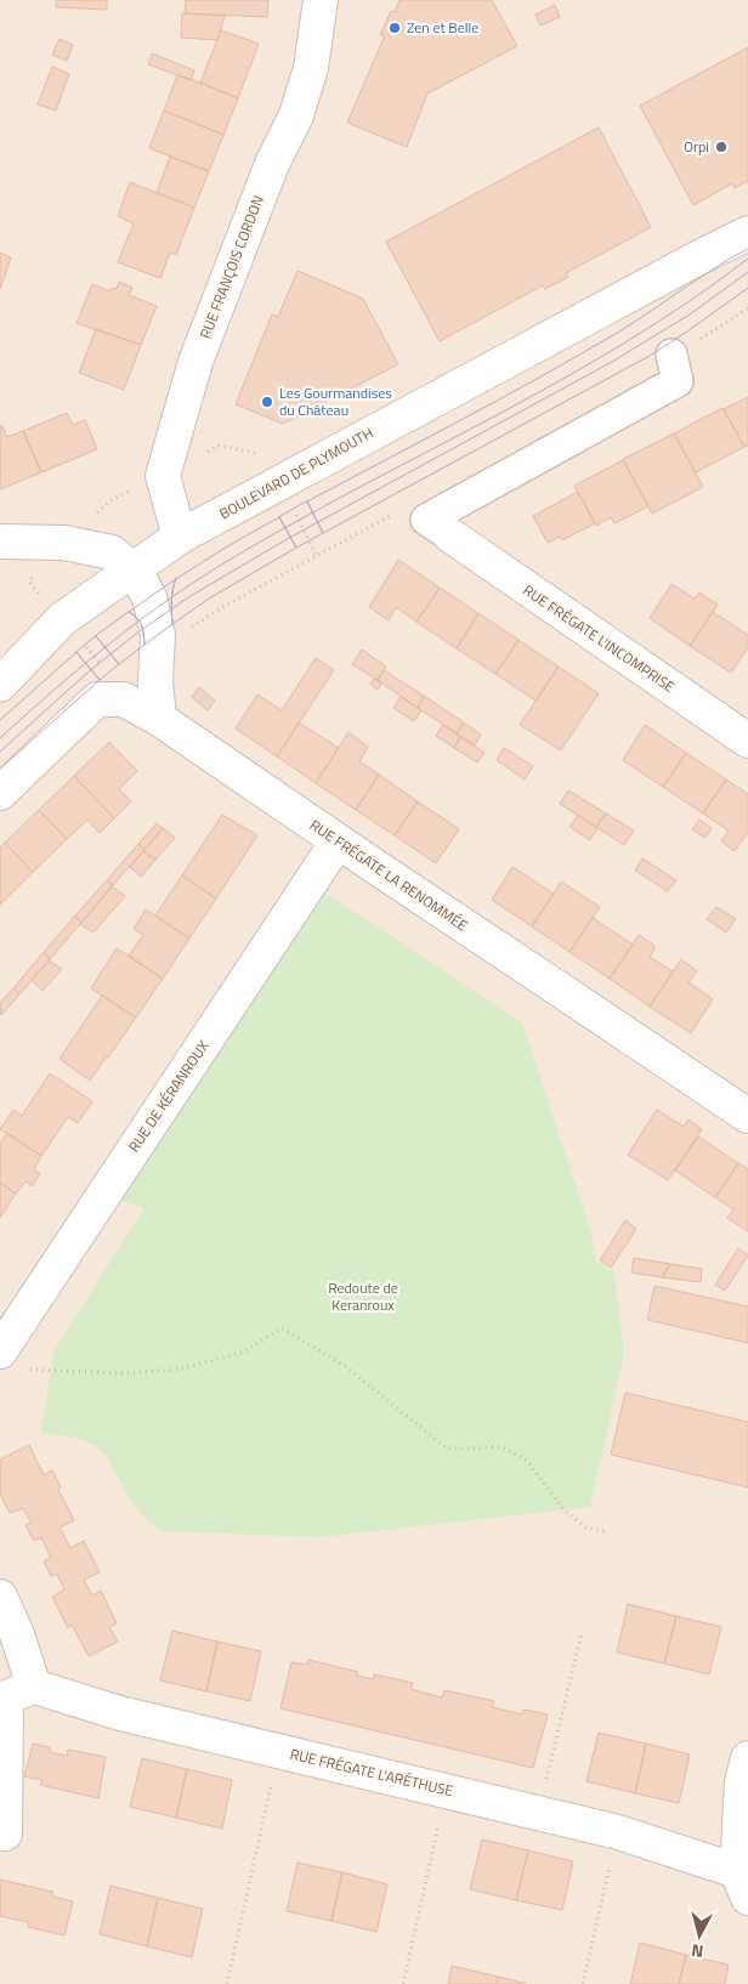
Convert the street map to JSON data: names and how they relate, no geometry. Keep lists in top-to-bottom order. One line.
{"streets":{"street":["RUE FRANÇOIS CORDON","BOULEVARD DE PLYMOUTH","RUE FRÉGATE L'INCOMPRISE","RUE FRÉGATE LA RENOMMÉE","RUE DE KÉRANROUX","RUE FRÉGATE L'ARÉTHUSE"]},"crossings":[["RUE FRANÇOIS CORDON","BOULEVARD DE PLYMOUTH"],["RUE FRÉGATE LA RENOMMÉE","RUE DE KÉRANROUX"]],"parks":["Redoute de Keranroux"],"places":["Zen et Belle","Orpi","Les Gourmandises du Château"],"north":"bottom"}
